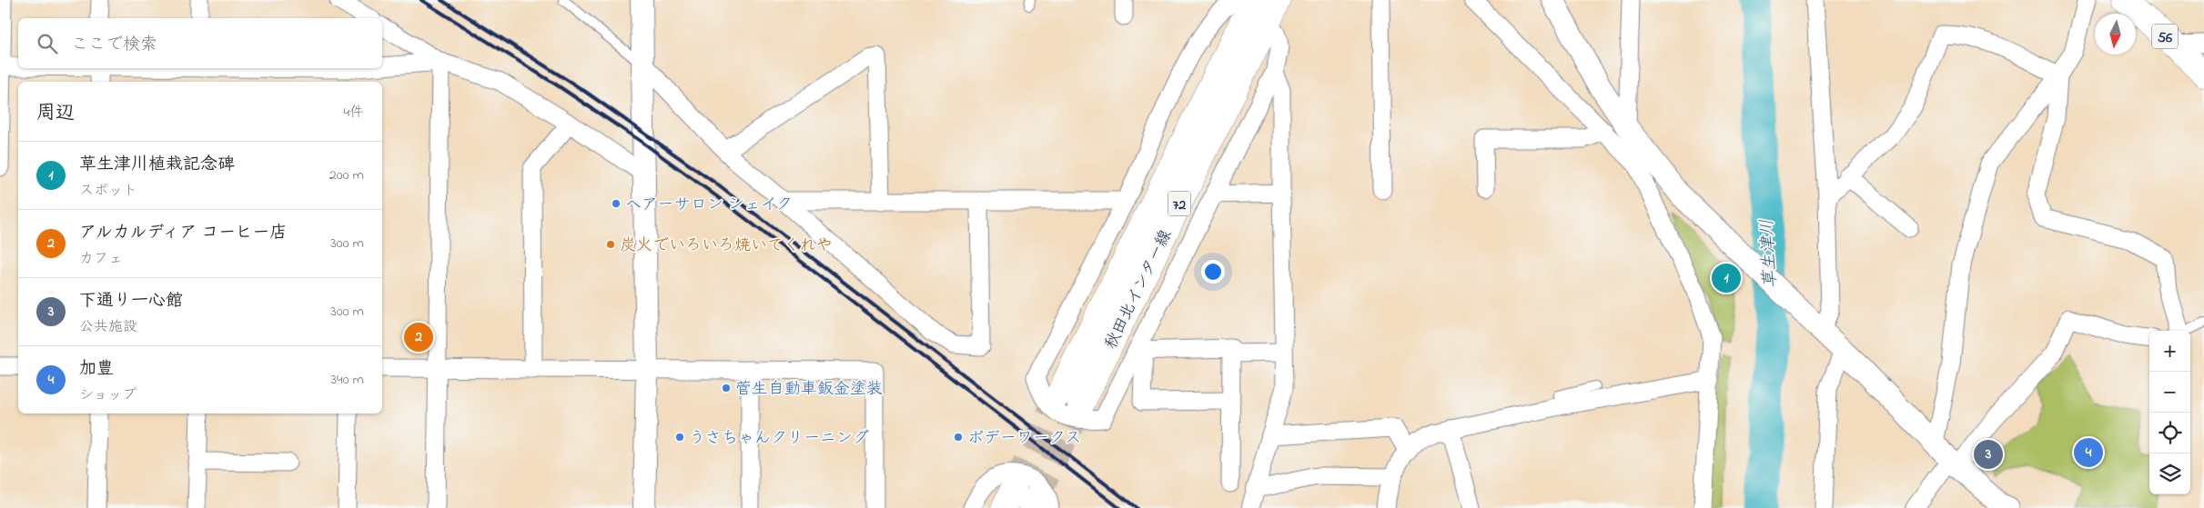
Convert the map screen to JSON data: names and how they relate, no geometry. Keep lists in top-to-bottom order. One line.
{"streets":{"main road":["56","72","秋田北インター線"]},"water":["草生津川"],"places":["ヘアーサロン シェイク","炭火でいろいろ焼いてくれや","菅生自動車鈑金塗装","うさちゃんクリーニング","ボデーワークス"],"north":"bottom","page":{"search":"ここで検索","heading":["周辺","4件"],"list":[{"mark":"1","name":"草生津川植栽記念碑","note":"スポット","value":"200 m"},{"mark":"2","name":"アルカルディア コーヒー店","note":"カフェ","value":"300 m"},{"mark":"3","name":"下通り一心館","note":"公共施設","value":"300 m"},{"mark":"4","name":"加豊","note":"ショップ","value":"340 m"}],"pins":["1","2","4","3"],"map_buttons":["+","−"]}}
